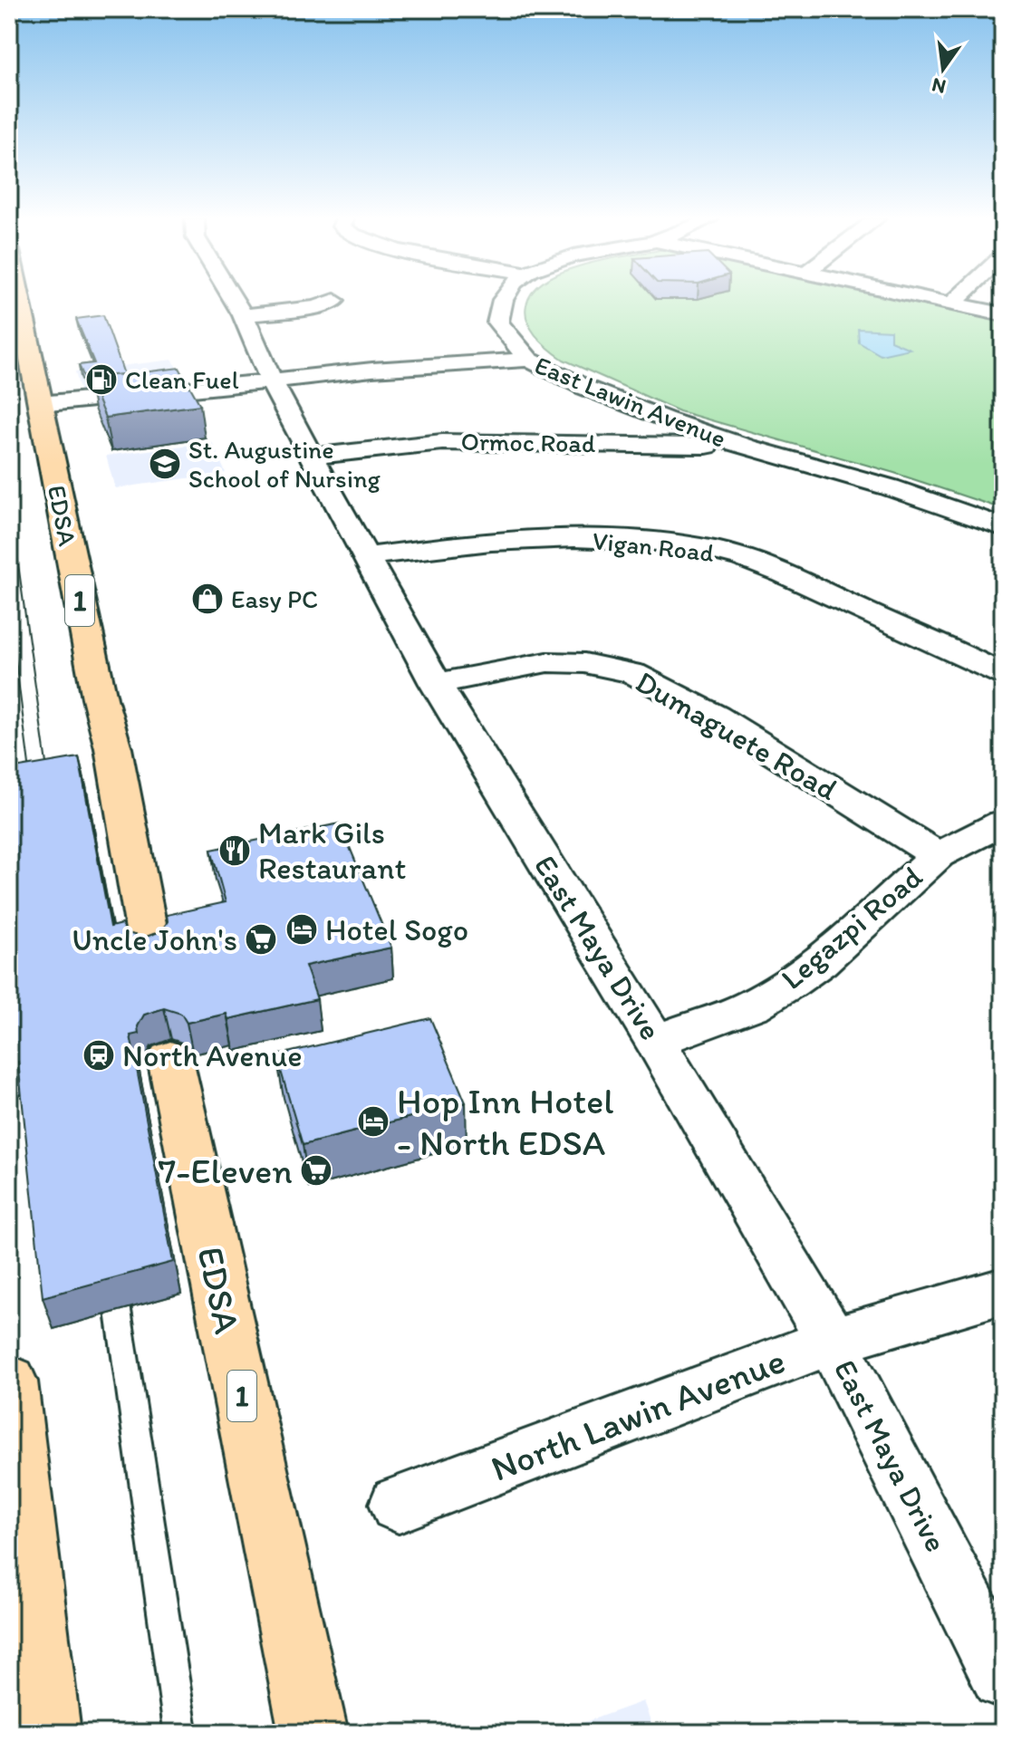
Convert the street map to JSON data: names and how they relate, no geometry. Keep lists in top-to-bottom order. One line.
{"streets":{"highway":["EDSA","1"],"street":["East Lawin Avenue","Ormoc Road","Vigan Road","Dumaguete Road","Legazpi Road","East Maya Drive","North Lawin Avenue"]},"crossings":[["East Lawin Avenue","Ormoc Road"],["East Lawin Avenue","EDSA"],["East Lawin Avenue","East Maya Drive"],["Ormoc Road","East Maya Drive"],["Vigan Road","East Maya Drive"],["Dumaguete Road","Legazpi Road"],["Dumaguete Road","East Maya Drive"],["Legazpi Road","East Maya Drive"],["East Maya Drive","North Lawin Avenue"]],"places":{"fuel station":["Clean Fuel"],"school or university":["St. Augustine School of Nursing"],"shop":["Easy PC"],"restaurant":["Mark Gils Restaurant"],"hotel":["Hotel Sogo","Hop Inn Hotel - North EDSA"],"supermarket":["Uncle John's","7-Eleven"],"station":["North Avenue"]},"north":"bottom"}
